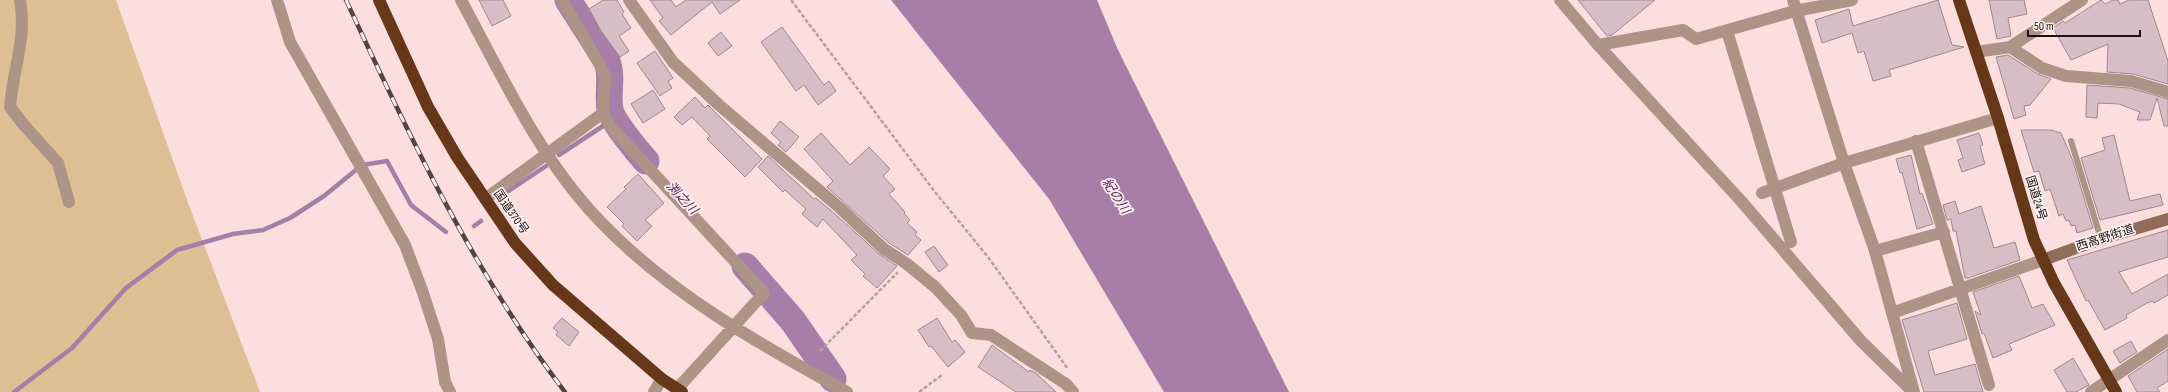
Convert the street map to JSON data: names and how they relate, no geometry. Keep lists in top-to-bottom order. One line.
{"streets":{"highway":["国道24号","国道370号"],"street":["西高野街道"]},"crossings":[["国道24号","西高野街道"]],"water":["紀の川","渕之川"],"scale_bar":"50 m"}
